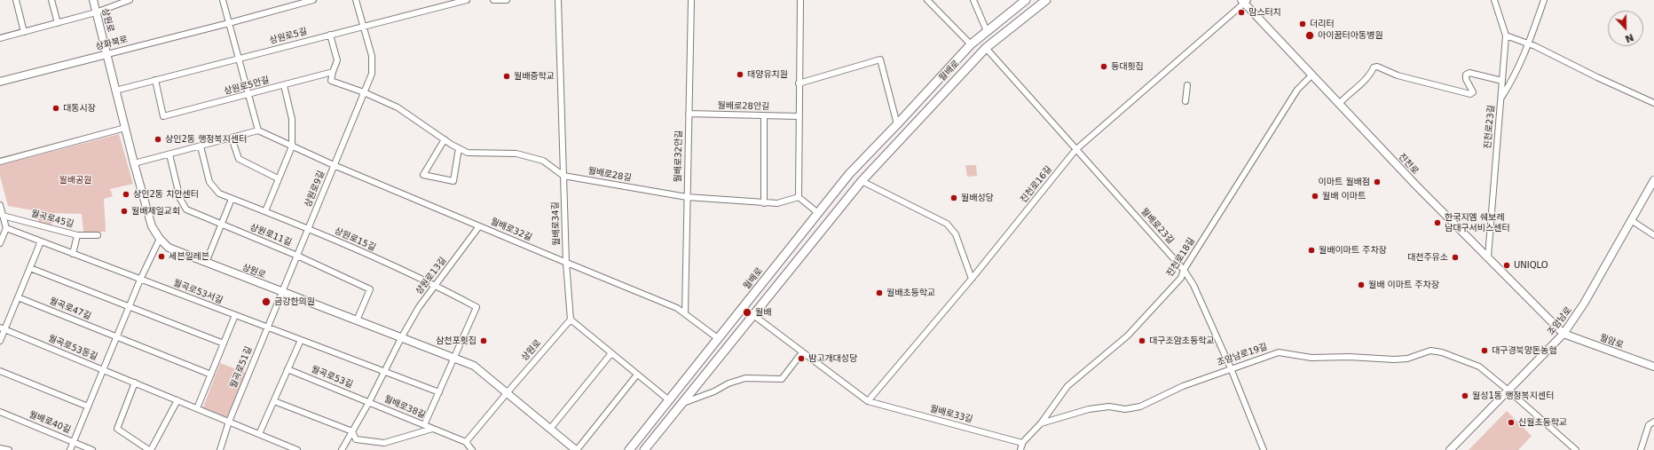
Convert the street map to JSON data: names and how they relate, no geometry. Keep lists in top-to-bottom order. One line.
{"streets":{"main road":["상원로","상화북로","월배로","진천로","조암남로","월암로"],"street":["상원로5길","상원로5안길","월배로28안길","진천로23길","월배로32안길","월배로28길","진천로16길","상원로9길","월곡로45길","월배로34길","월배로23길","월배로32길","상원로11길","상원로15길","진천로18길","상원로13길","월곡로53서길","월곡로47길","월곡로53동길","조암남로19길","월곡로51길","월곡로53길","월배로38길","월배로33길","월배로40길"]},"crossings":[["상원로","상원로5길"],["상원로","상화북로"],["상원로","상원로9길"],["상원로","월배로34길"],["상원로","상원로11길"],["상원로","상원로15길"],["상원로","상원로13길"],["상원로","월곡로51길"],["상원로","월배로38길"],["상원로5길","상원로5안길"],["상원로5길","상원로9길"],["월배로","월배로23길"],["월배로","월배로32길"],["월배로28안길","월배로32안길"],["진천로23길","진천로"],["월배로32안길","월배로28길"],["월배로32안길","월배로32길"],["진천로","진천로16길"],["진천로","진천로18길"],["진천로","조암남로"],["진천로","월암로"],["월배로28길","상원로9길"],["월배로28길","월배로34길"],["진천로16길","월배로23길"],["진천로16길","월배로33길"],["상원로9길","월배로32길"],["상원로9길","상원로11길"],["상원로9길","상원로15길"],["상원로9길","월곡로51길"],["월배로34길","월배로32길"],["월배로23길","진천로18길"],["월배로23길","조암남로19길"],["월배로32길","상원로13길"],["상원로15길","상원로13길"],["진천로18길","조암남로19길"],["진천로18길","월배로33길"],["월곡로53서길","월곡로51길"],["조암남로","월암로"],["조암남로","조암남로19길"],["월곡로53동길","월곡로51길"],["월곡로53길","월배로38길"]],"parks":["월배공원"],"places":["맘스터치","더리터","아이꿈터아동병원","등대횟집","태양유치원","월배중학교","대동시장","상인2동 행정복지센터","이마트 월배점","상인2동 치안센터","월배 이마트","월배성당","월배제일교회","한국지엠 쉐보레 남대구서비스센터","월배이마트 주차장","세븐일레븐","대천주유소","UNIQLO","월배 이마트 주차장","월배초등학교","금강한의원","월배","삼천포횟집","대구조암초등학교","대구경북양돈농협","밤고개대성당","월성1동 행정복지센터","신월초등학교"],"north":"bottom"}
